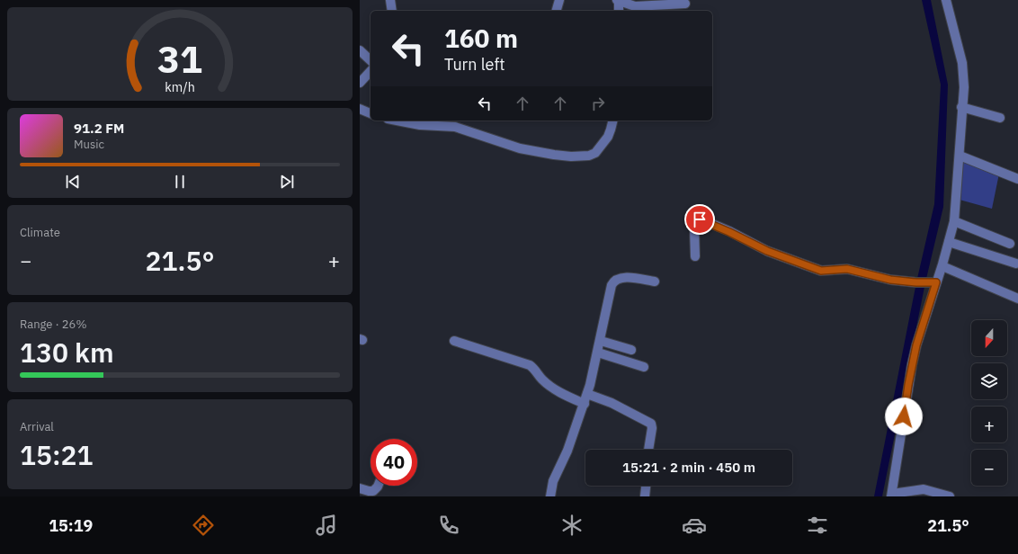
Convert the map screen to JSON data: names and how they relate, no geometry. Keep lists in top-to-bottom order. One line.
{"north":"bottom","page":{"turn":["160 m","Turn left"],"song":["91.2 FM","Music"],"tile":["Climate",["Range · 26%","130 km"],["Arrival","15:21"]],"heat":["−","21.5°","+"],"map_buttons":["+","−"],"limit":"40","trip":"15:21 · 2 min · 450 m","tabs":["15:19","21.5°"],"gauge":["31","km/h"]}}
